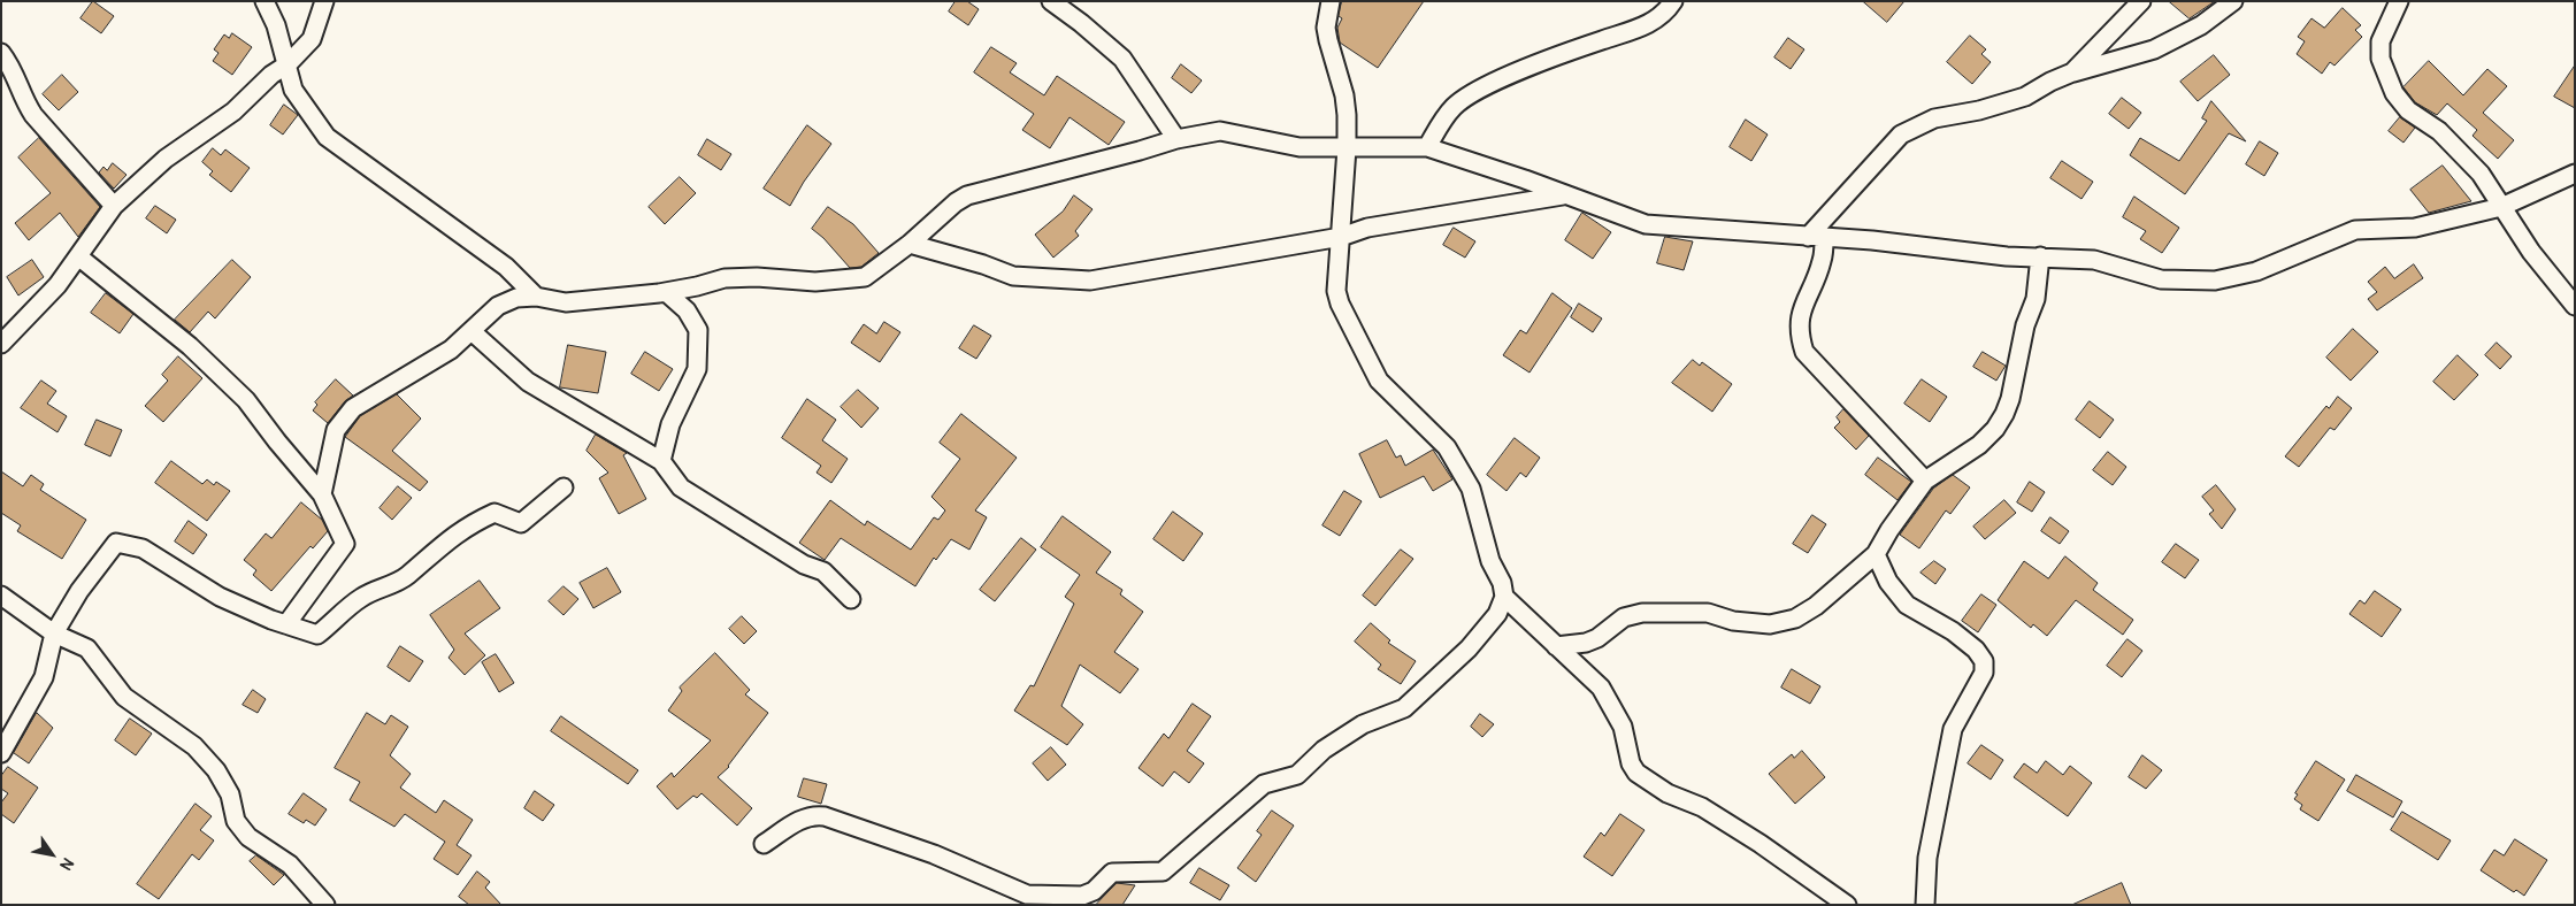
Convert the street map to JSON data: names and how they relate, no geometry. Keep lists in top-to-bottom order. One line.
{"north":"bottom right"}
